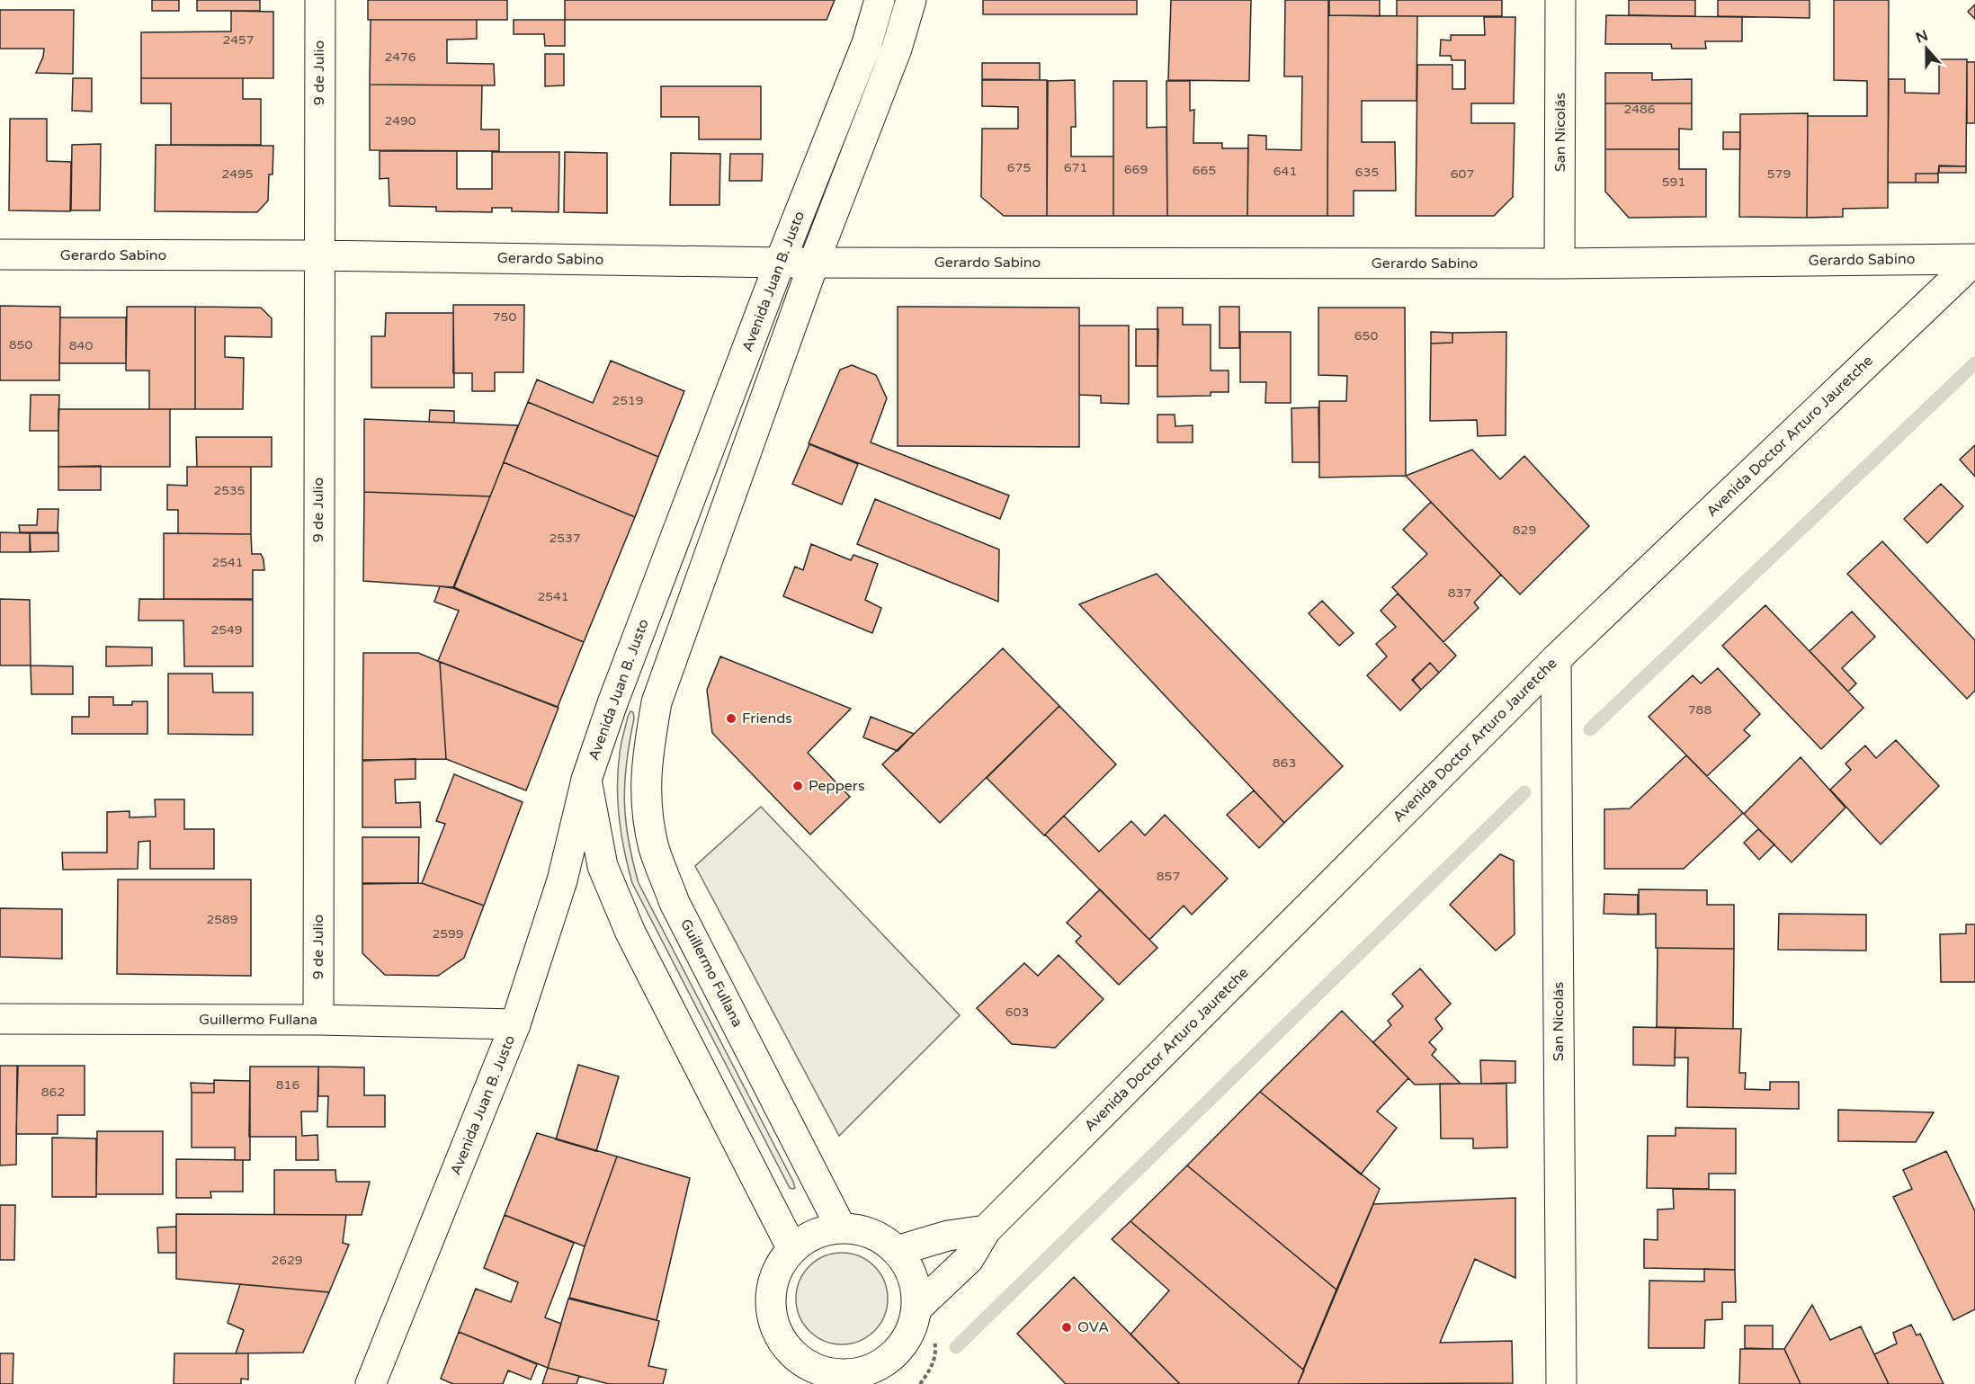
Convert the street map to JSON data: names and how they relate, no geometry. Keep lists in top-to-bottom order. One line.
{"streets":{"street":["9 de Julio","San Nicolás","Gerardo Sabino","Avenida Juan B. Justo","Avenida Doctor Arturo Jauretche","Guillermo Fullana"]},"crossings":[["9 de Julio","Gerardo Sabino"],["9 de Julio","Guillermo Fullana"],["San Nicolás","Gerardo Sabino"],["San Nicolás","Avenida Doctor Arturo Jauretche"],["Gerardo Sabino","Avenida Juan B. Justo"],["Gerardo Sabino","Avenida Doctor Arturo Jauretche"],["Avenida Juan B. Justo","Guillermo Fullana"],["Avenida Doctor Arturo Jauretche","Guillermo Fullana"]],"places":["Friends","Peppers","OVA"],"house_numbers":["2457","2476","2486","2490","675","671","669","665","641","635","2495","607","579","591","750","650","850","840","2519","2535","829","2537","2541","837","2541","2549","788","863","857","2589","2599","603","816","862","2629"],"north":"top"}
